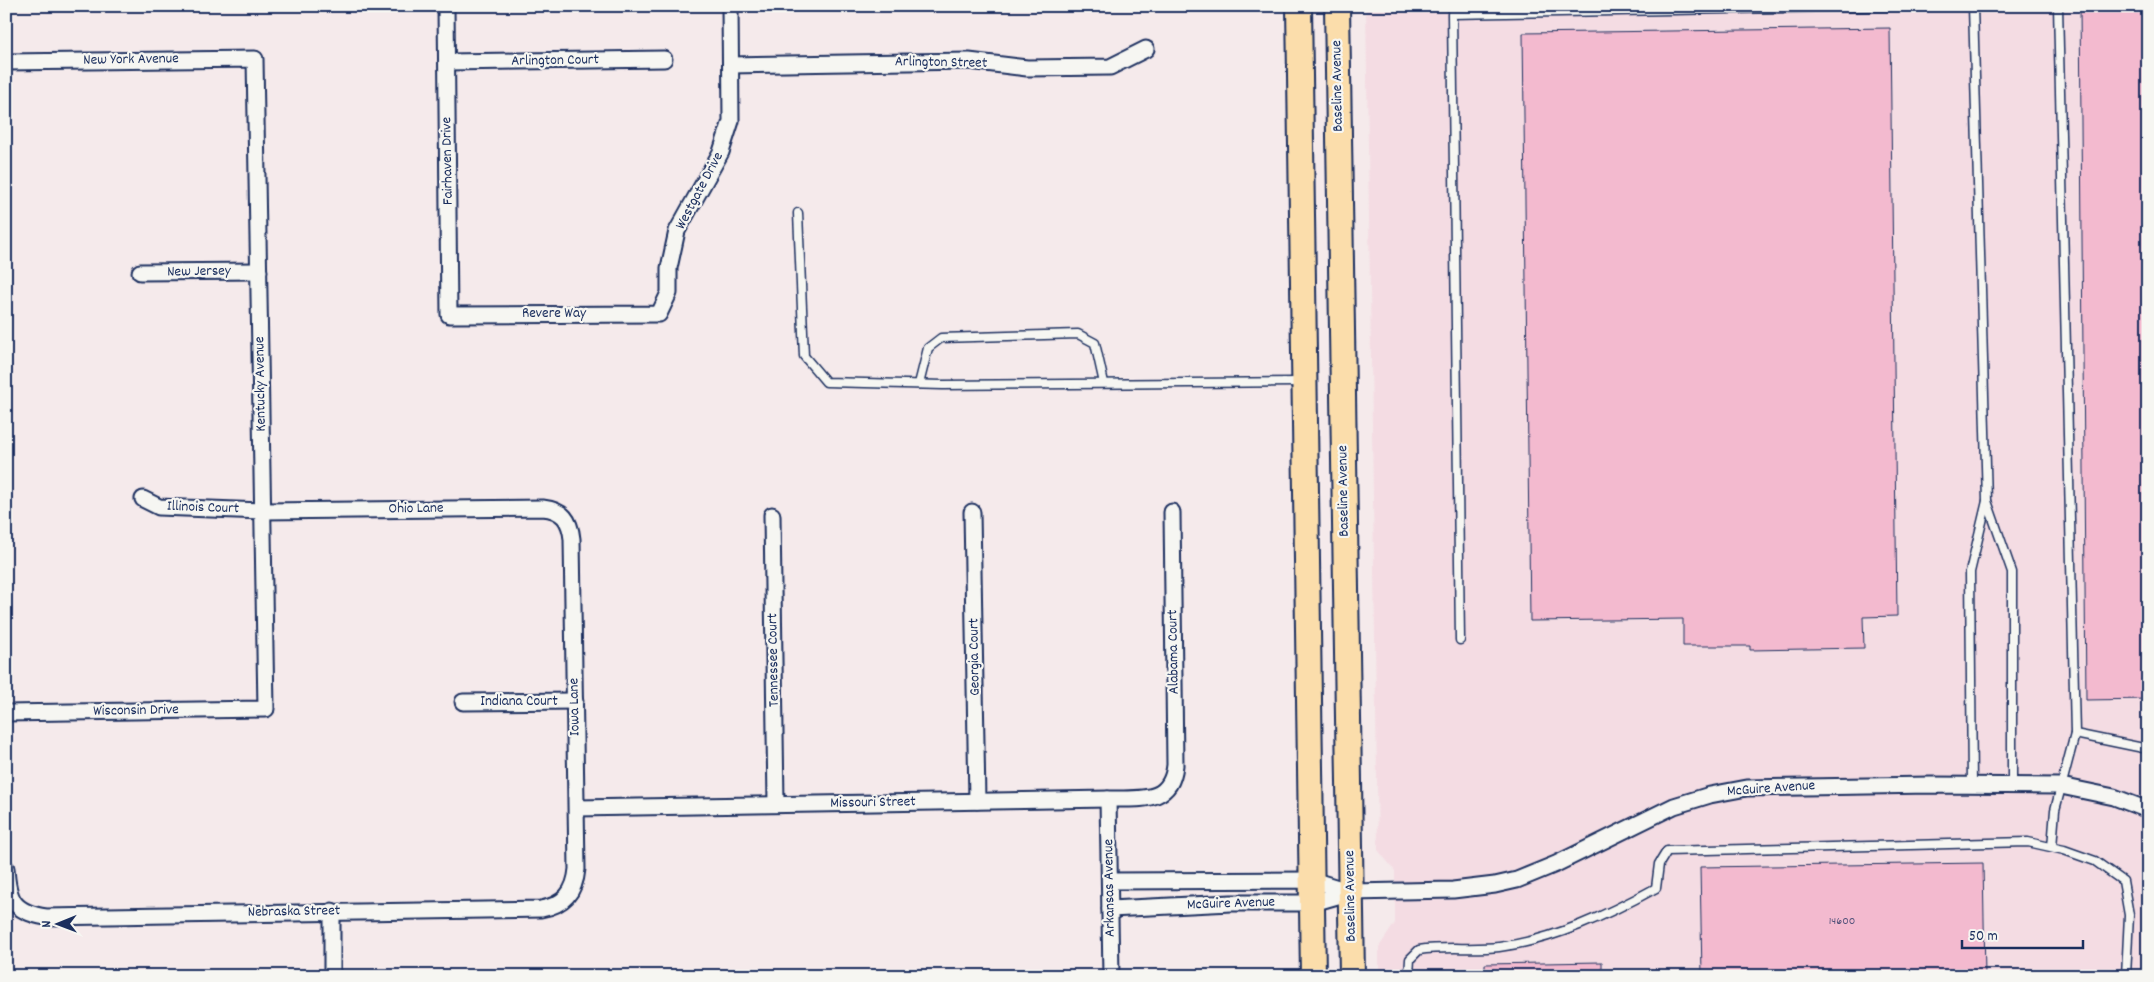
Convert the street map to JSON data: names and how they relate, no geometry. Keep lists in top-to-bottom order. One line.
{"streets":{"main road":["Baseline Avenue"],"street":["New York Avenue","Arlington Court","Arlington Street","Fairhaven Drive","Westgate Drive","New Jersey","Revere Way","Kentucky Avenue","Illinois Court","Ohio Lane","Alabama Court","Georgia Court","Tennessee Court","Indiana Court","Iowa Lane","Wisconsin Drive","McGuire Avenue","Missouri Street","Arkansas Avenue","Nebraska Street"]},"crossings":[["New York Avenue","Kentucky Avenue"],["Arlington Court","Fairhaven Drive"],["Arlington Street","Westgate Drive"],["Baseline Avenue","McGuire Avenue"],["Fairhaven Drive","Revere Way"],["Westgate Drive","Revere Way"],["New Jersey","Kentucky Avenue"],["Kentucky Avenue","Illinois Court"],["Kentucky Avenue","Ohio Lane"],["Kentucky Avenue","Wisconsin Drive"],["Illinois Court","Ohio Lane"],["Ohio Lane","Iowa Lane"],["Alabama Court","Missouri Street"],["Georgia Court","Missouri Street"],["Tennessee Court","Missouri Street"],["Indiana Court","Iowa Lane"],["Iowa Lane","Missouri Street"],["Iowa Lane","Nebraska Street"],["McGuire Avenue","Arkansas Avenue"],["Missouri Street","Arkansas Avenue"]],"house_numbers":["14600"],"scale_bar":"50 m","north":"left"}
